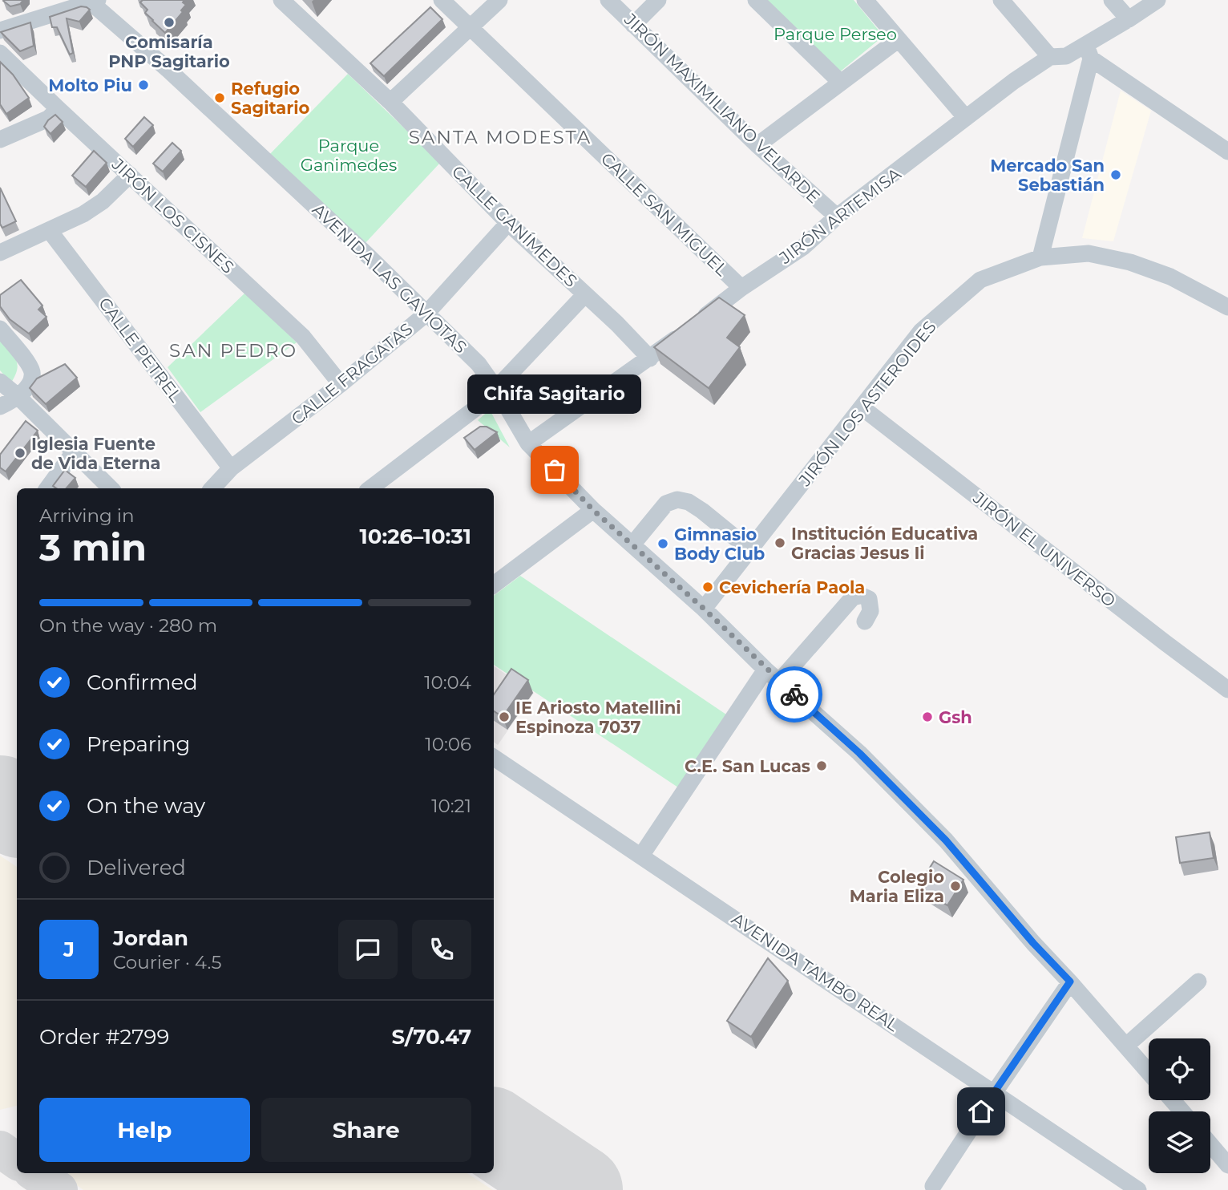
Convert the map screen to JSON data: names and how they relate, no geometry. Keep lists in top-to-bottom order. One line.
{"streets":{"street":["JIRÓN MAXIMILIANO VELARDE","CALLE SAN MIGUEL","JIRÓN LOS CISNES","JIRÓN ARTEMISA","CALLE GANÍMEDES","AVENIDA LAS GAVIOTAS","CALLE PETREL","CALLE FRAGATAS","JIRÓN LOS ASTEROIDES","JIRÓN EL UNIVERSO","AVENIDA TAMBO REAL"]},"crossings":[["JIRÓN MAXIMILIANO VELARDE","JIRÓN ARTEMISA"],["CALLE SAN MIGUEL","JIRÓN ARTEMISA"],["JIRÓN LOS CISNES","CALLE FRAGATAS"],["JIRÓN ARTEMISA","CALLE GANÍMEDES"],["JIRÓN ARTEMISA","AVENIDA LAS GAVIOTAS"],["CALLE GANÍMEDES","CALLE FRAGATAS"],["AVENIDA LAS GAVIOTAS","CALLE FRAGATAS"],["AVENIDA LAS GAVIOTAS","JIRÓN LOS ASTEROIDES"],["CALLE PETREL","CALLE FRAGATAS"],["JIRÓN LOS ASTEROIDES","JIRÓN EL UNIVERSO"]],"districts":["SANTA MODESTA","SAN PEDRO"],"parks":["Parque Perseo","Parque Ganimedes"],"places":["Comisaría PNP Sagitario","Molto Piu","Refugio Sagitario","Mercado San Sebastián","Iglesia Fuente de Vida Eterna","Chifa Sagitario","Institución Educativa Gracias Jesus Ii","Gimnasio Body Club","Cevichería Paola","IE Ariosto Matellini Espinoza 7037","Gsh","C.E. San Lucas","Colegio Maria Eliza"],"page":{"bubble":"Chifa Sagitario","heading":["3 min","Arriving in","10:26–10:31"],"panel":["Jordan","Courier · 4.5","Order #2799","S/70.47"],"bar":"On the way · 280 m","list":[["Confirmed","10:04"],["Preparing","10:06"],["On the way","10:21"],"Delivered"],"round":"J","buttons":["Help","Share"]}}
